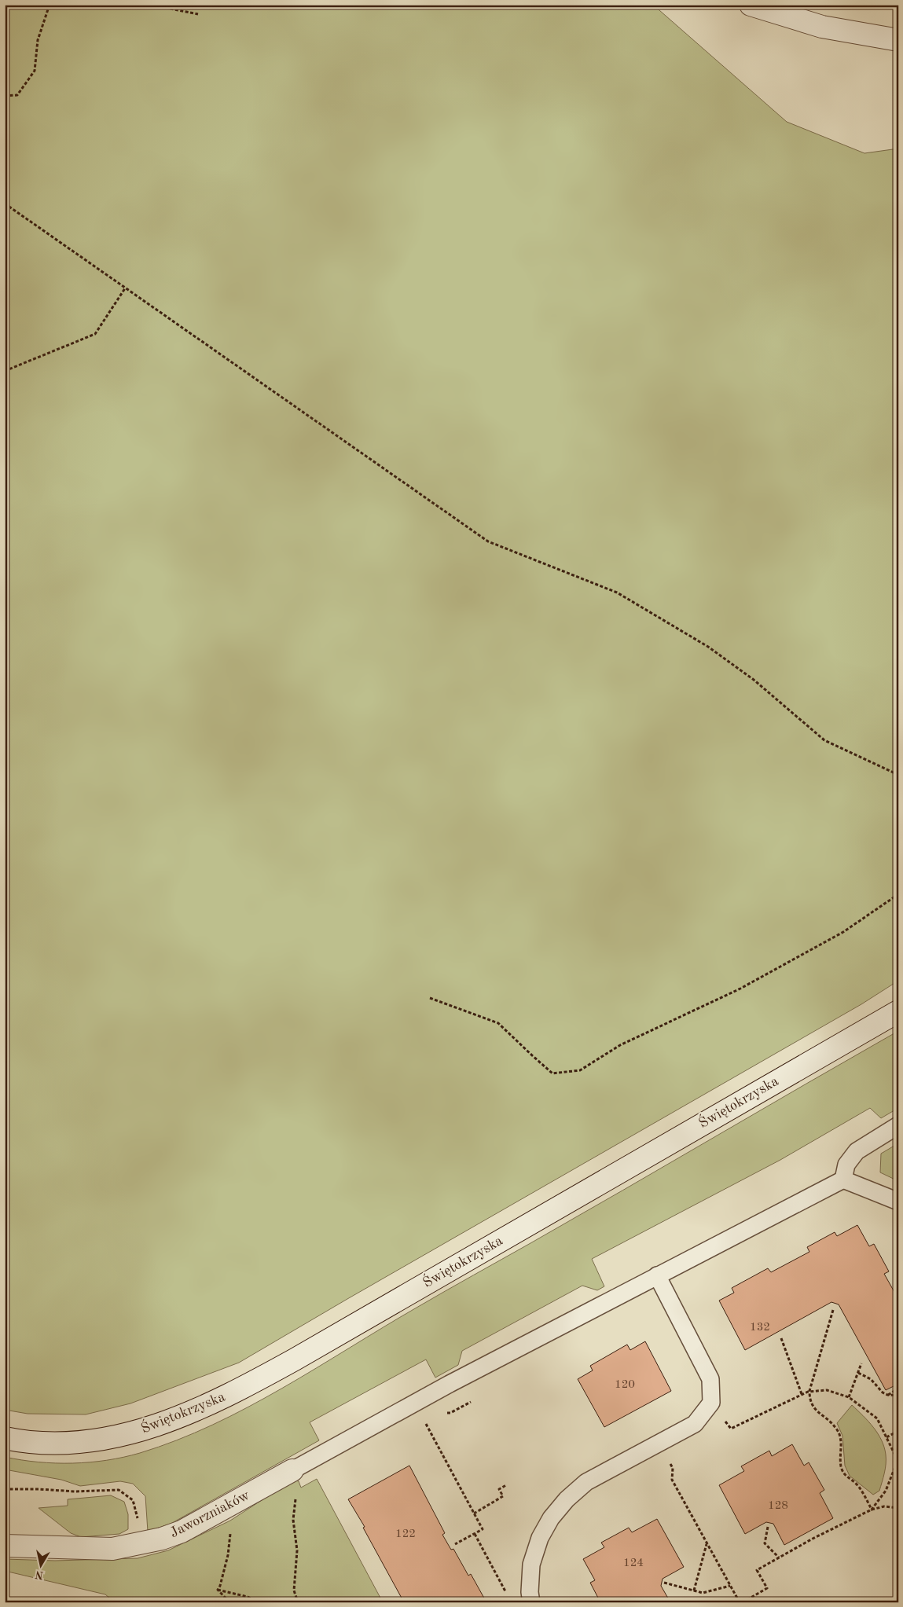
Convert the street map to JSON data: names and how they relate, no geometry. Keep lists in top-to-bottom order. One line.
{"streets":{"main road":["Świętokrzyska","Jaworzniaków"]},"house_numbers":["132","120","128","122","124"],"north":"bottom"}
